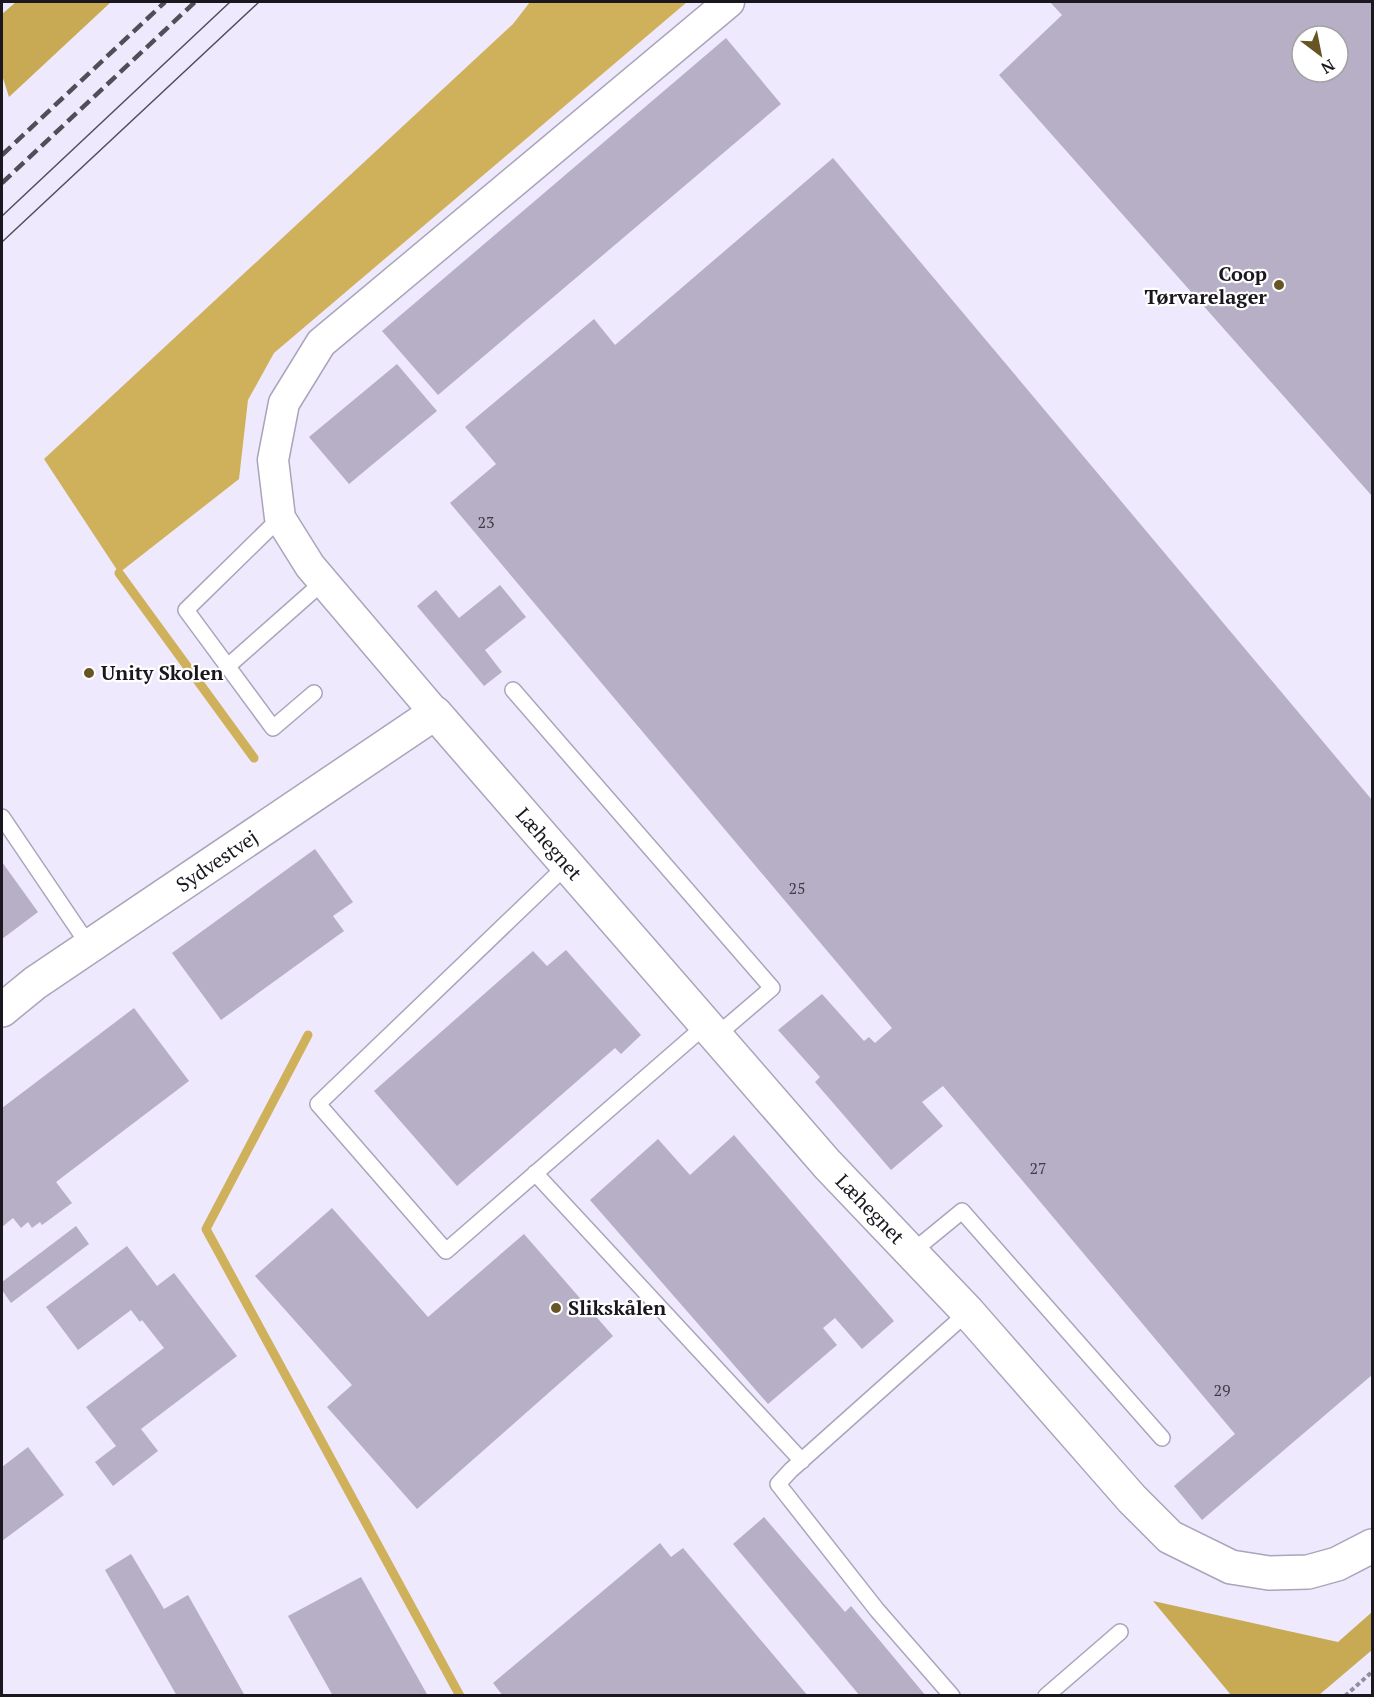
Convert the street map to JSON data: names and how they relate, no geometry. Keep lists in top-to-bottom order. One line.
{"streets":{"street":["Læhegnet","Sydvestvej"]},"crossings":[["Læhegnet","Sydvestvej"]],"places":["Coop Tørvarelager","Unity Skolen","Slikskålen"],"house_numbers":["23","25","27","29"],"north":"bottom right"}
